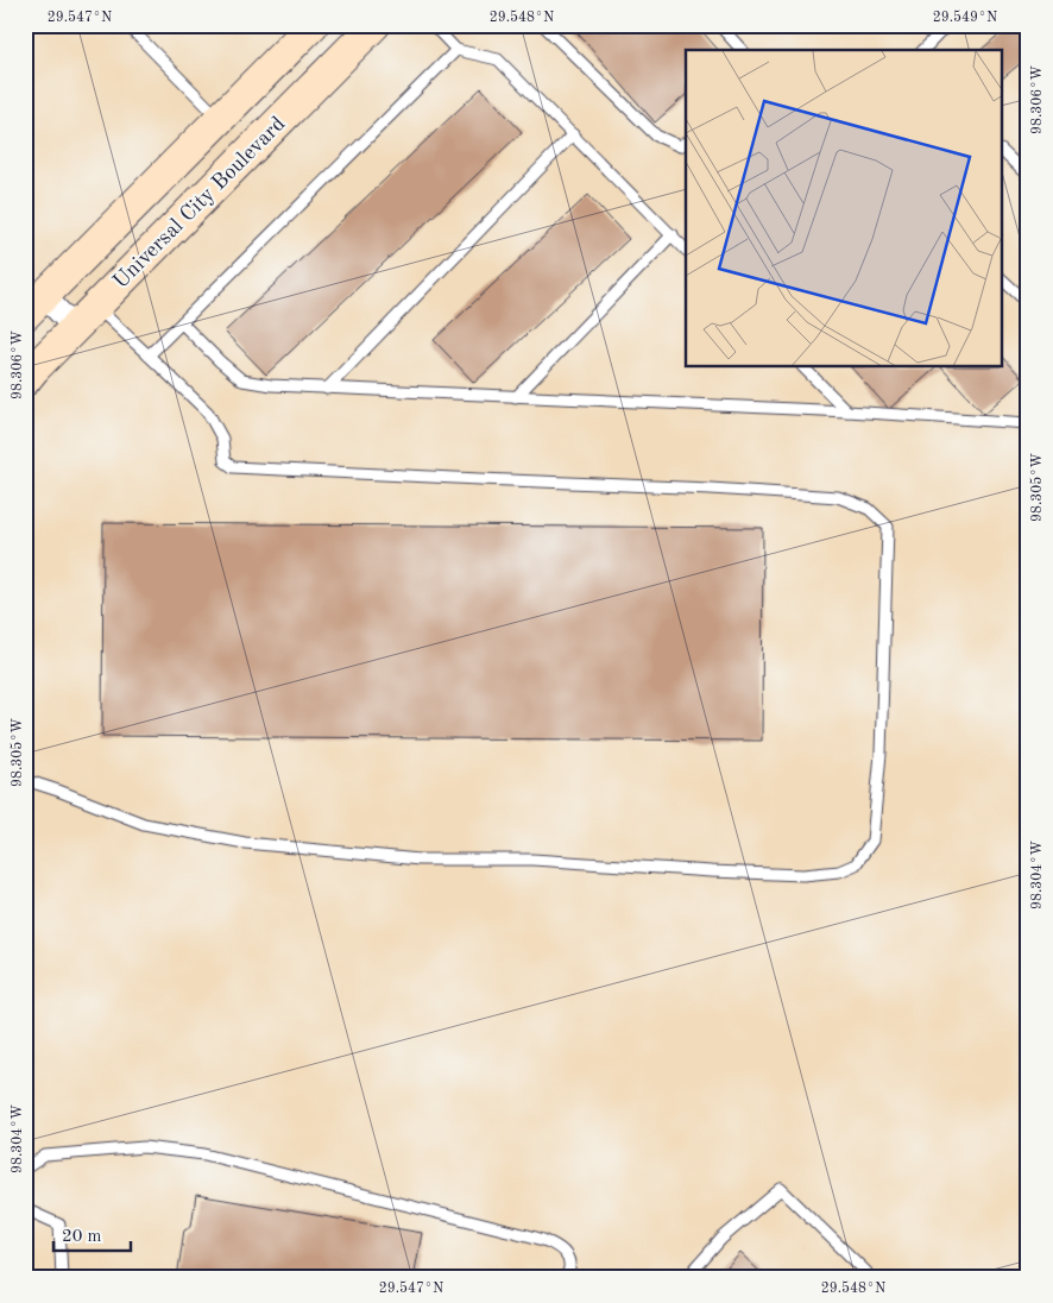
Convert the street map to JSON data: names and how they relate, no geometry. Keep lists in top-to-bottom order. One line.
{"streets":{"street":["Universal City Boulevard"]},"scale_bar":"20 m","coordinates":["29.547°N","29.548°N","29.549°N","98.306°W","98.305°W","98.304°W"]}
